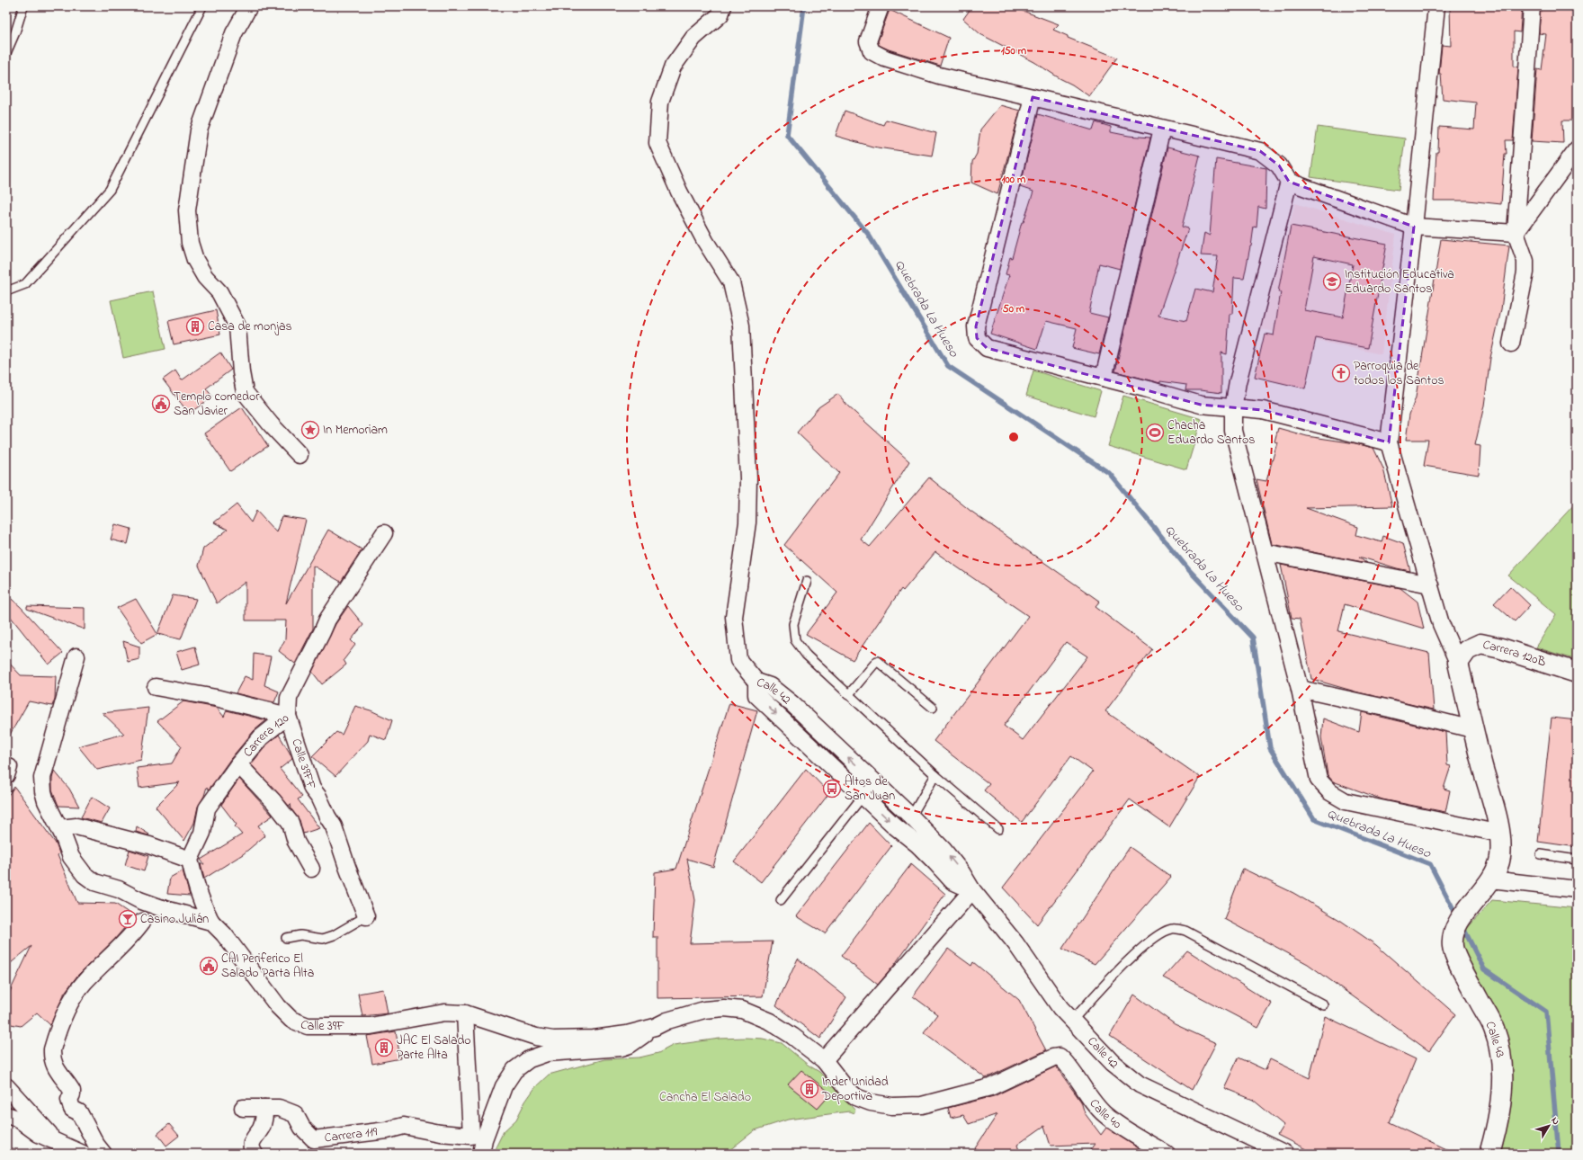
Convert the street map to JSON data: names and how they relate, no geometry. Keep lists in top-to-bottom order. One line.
{"streets":{"street":["Carrera 120B","Calle 42","Carrera 120","Calle 39FF","Calle 39F","Calle 43","Calle 40","Carrera 119"]},"crossings":[["Carrera 120","Calle 39FF"],["Calle 39F","Carrera 119"]],"water":["Quebrada La Hueso"],"parks":["Cancha El Salado"],"places":{"school or university":["Institución Educativa Eduardo Santos"],"building":["Casa de monjas","JAC El Salado Parte Alta","Inder Unidad Deportiva"],"church":["Parroquia de todos los Santos"],"public building":["Templo comedor San Javier","CAI Periferico El Salado Parta Alta"],"place":["In Memoriam"],"sports":["Chacha Eduardo Santos"],"bus stop":["Altos de San Juan"],"bar":["Casino Julián"]},"north":"top right","rings":["150 m","100 m","50 m"]}
